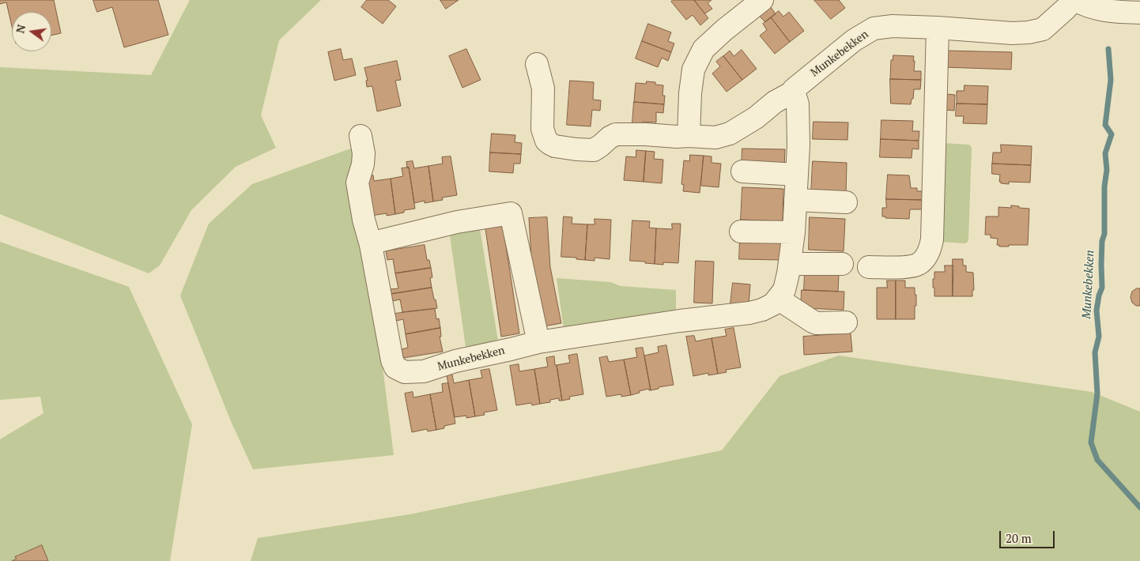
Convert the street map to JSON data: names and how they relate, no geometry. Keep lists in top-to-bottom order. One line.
{"streets":{"street":["Munkebekken"]},"water":["Munkebekken"],"scale_bar":"20 m","north":"left"}
